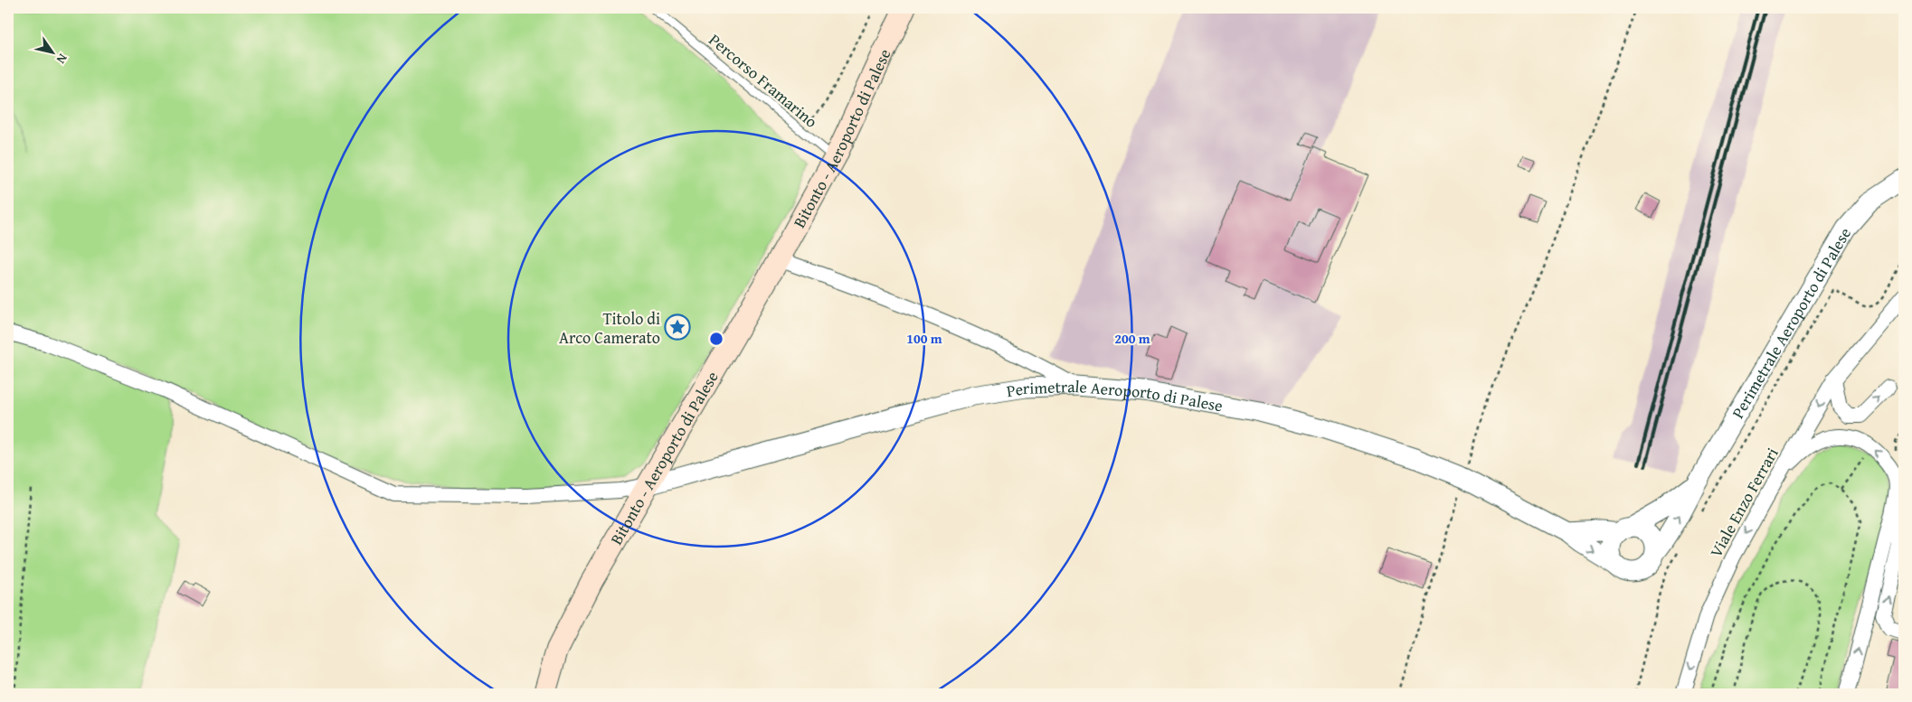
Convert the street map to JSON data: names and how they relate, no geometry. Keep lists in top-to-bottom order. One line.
{"streets":{"main road":["Bitonto - Aeroporto di Palese"],"street":["Perimetrale Aeroporto di Palese","Viale Enzo Ferrari"],"lane":["Percorso Framarino"]},"crossings":[["Percorso Framarino","Bitonto - Aeroporto di Palese"],["Bitonto - Aeroporto di Palese","Perimetrale Aeroporto di Palese"]],"one_way":["Viale Enzo Ferrari"],"places":{"place":["Titolo di Arco Camerato"]},"north":"bottom right","rings":["100 m","200 m"]}
